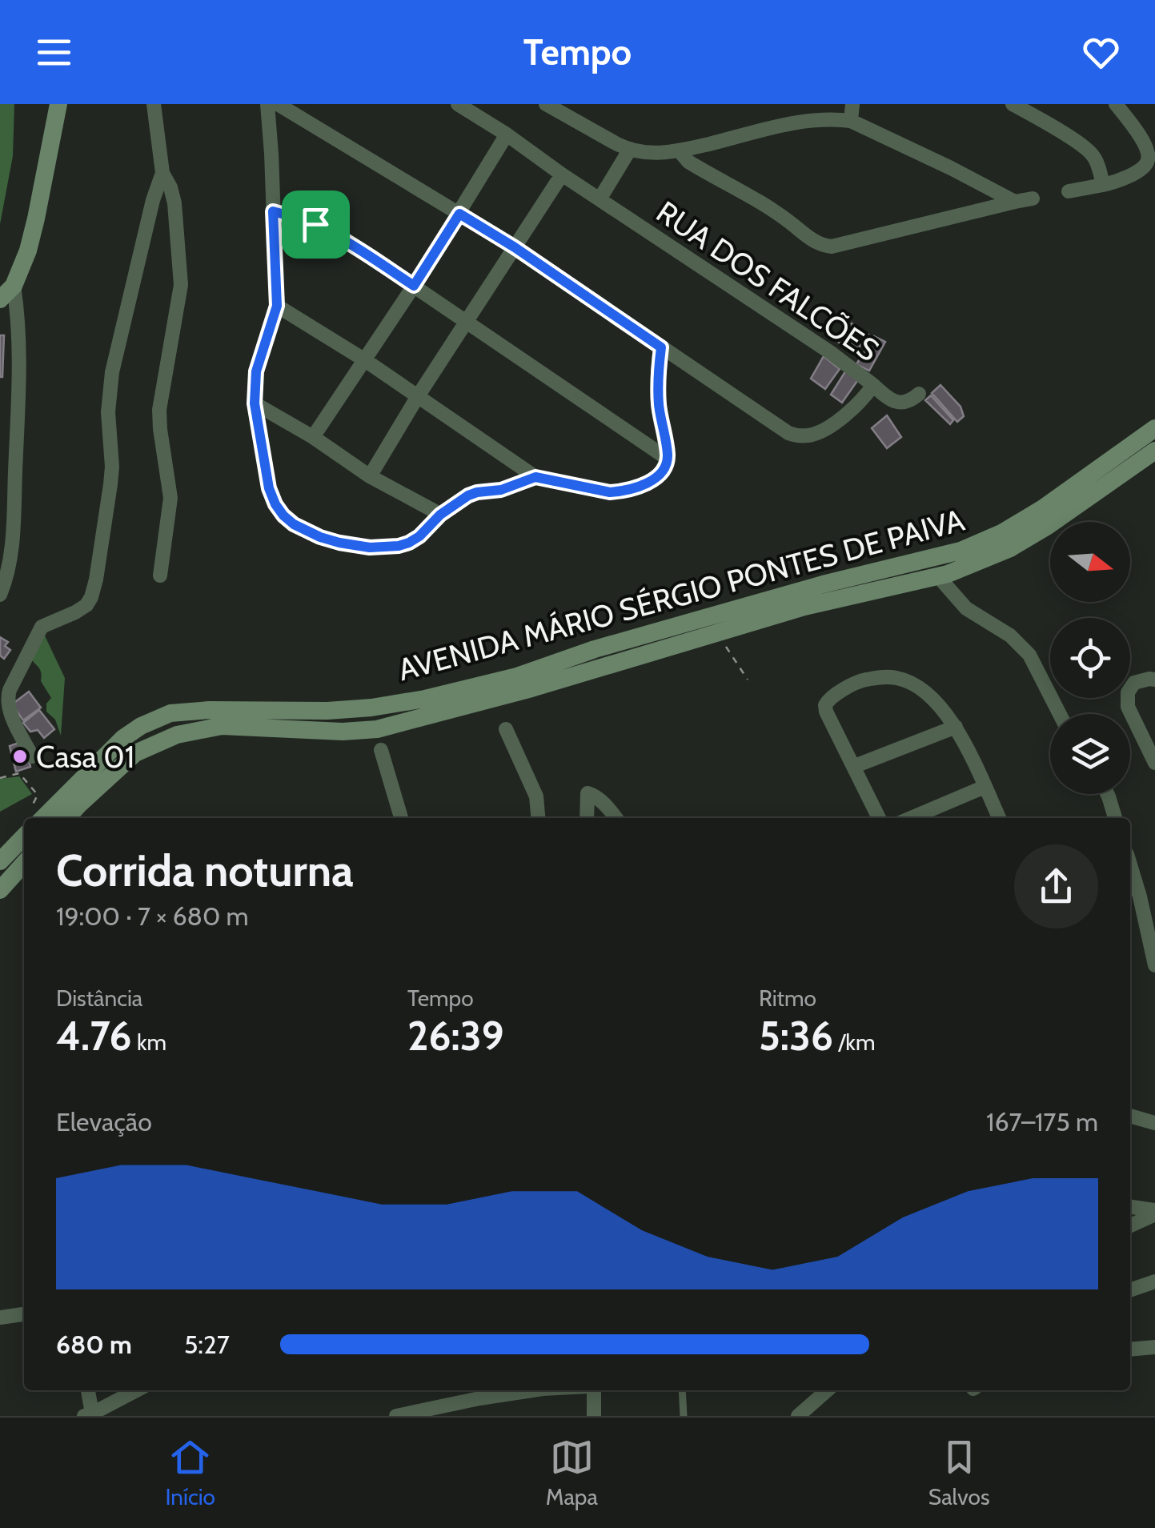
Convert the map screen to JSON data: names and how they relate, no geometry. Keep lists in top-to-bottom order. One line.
{"streets":{"main road":["AVENIDA MÁRIO SÉRGIO PONTES DE PAIVA"],"street":["RUA DOS FALCÕES"]},"places":["Casa 01"],"north":"right","page":{"header":"Tempo","heading":["Corrida noturna","19:00 · 7 × 680 m"],"stats":[["Distância","4.76 km"],["Tempo","26:39"],["Ritmo","5:36 /km"]],"chart":["Elevação","167–175 m"],"list":[{"name":"680 m","note":"5:27"}],"tabs":["Início","Mapa","Salvos"]}}
